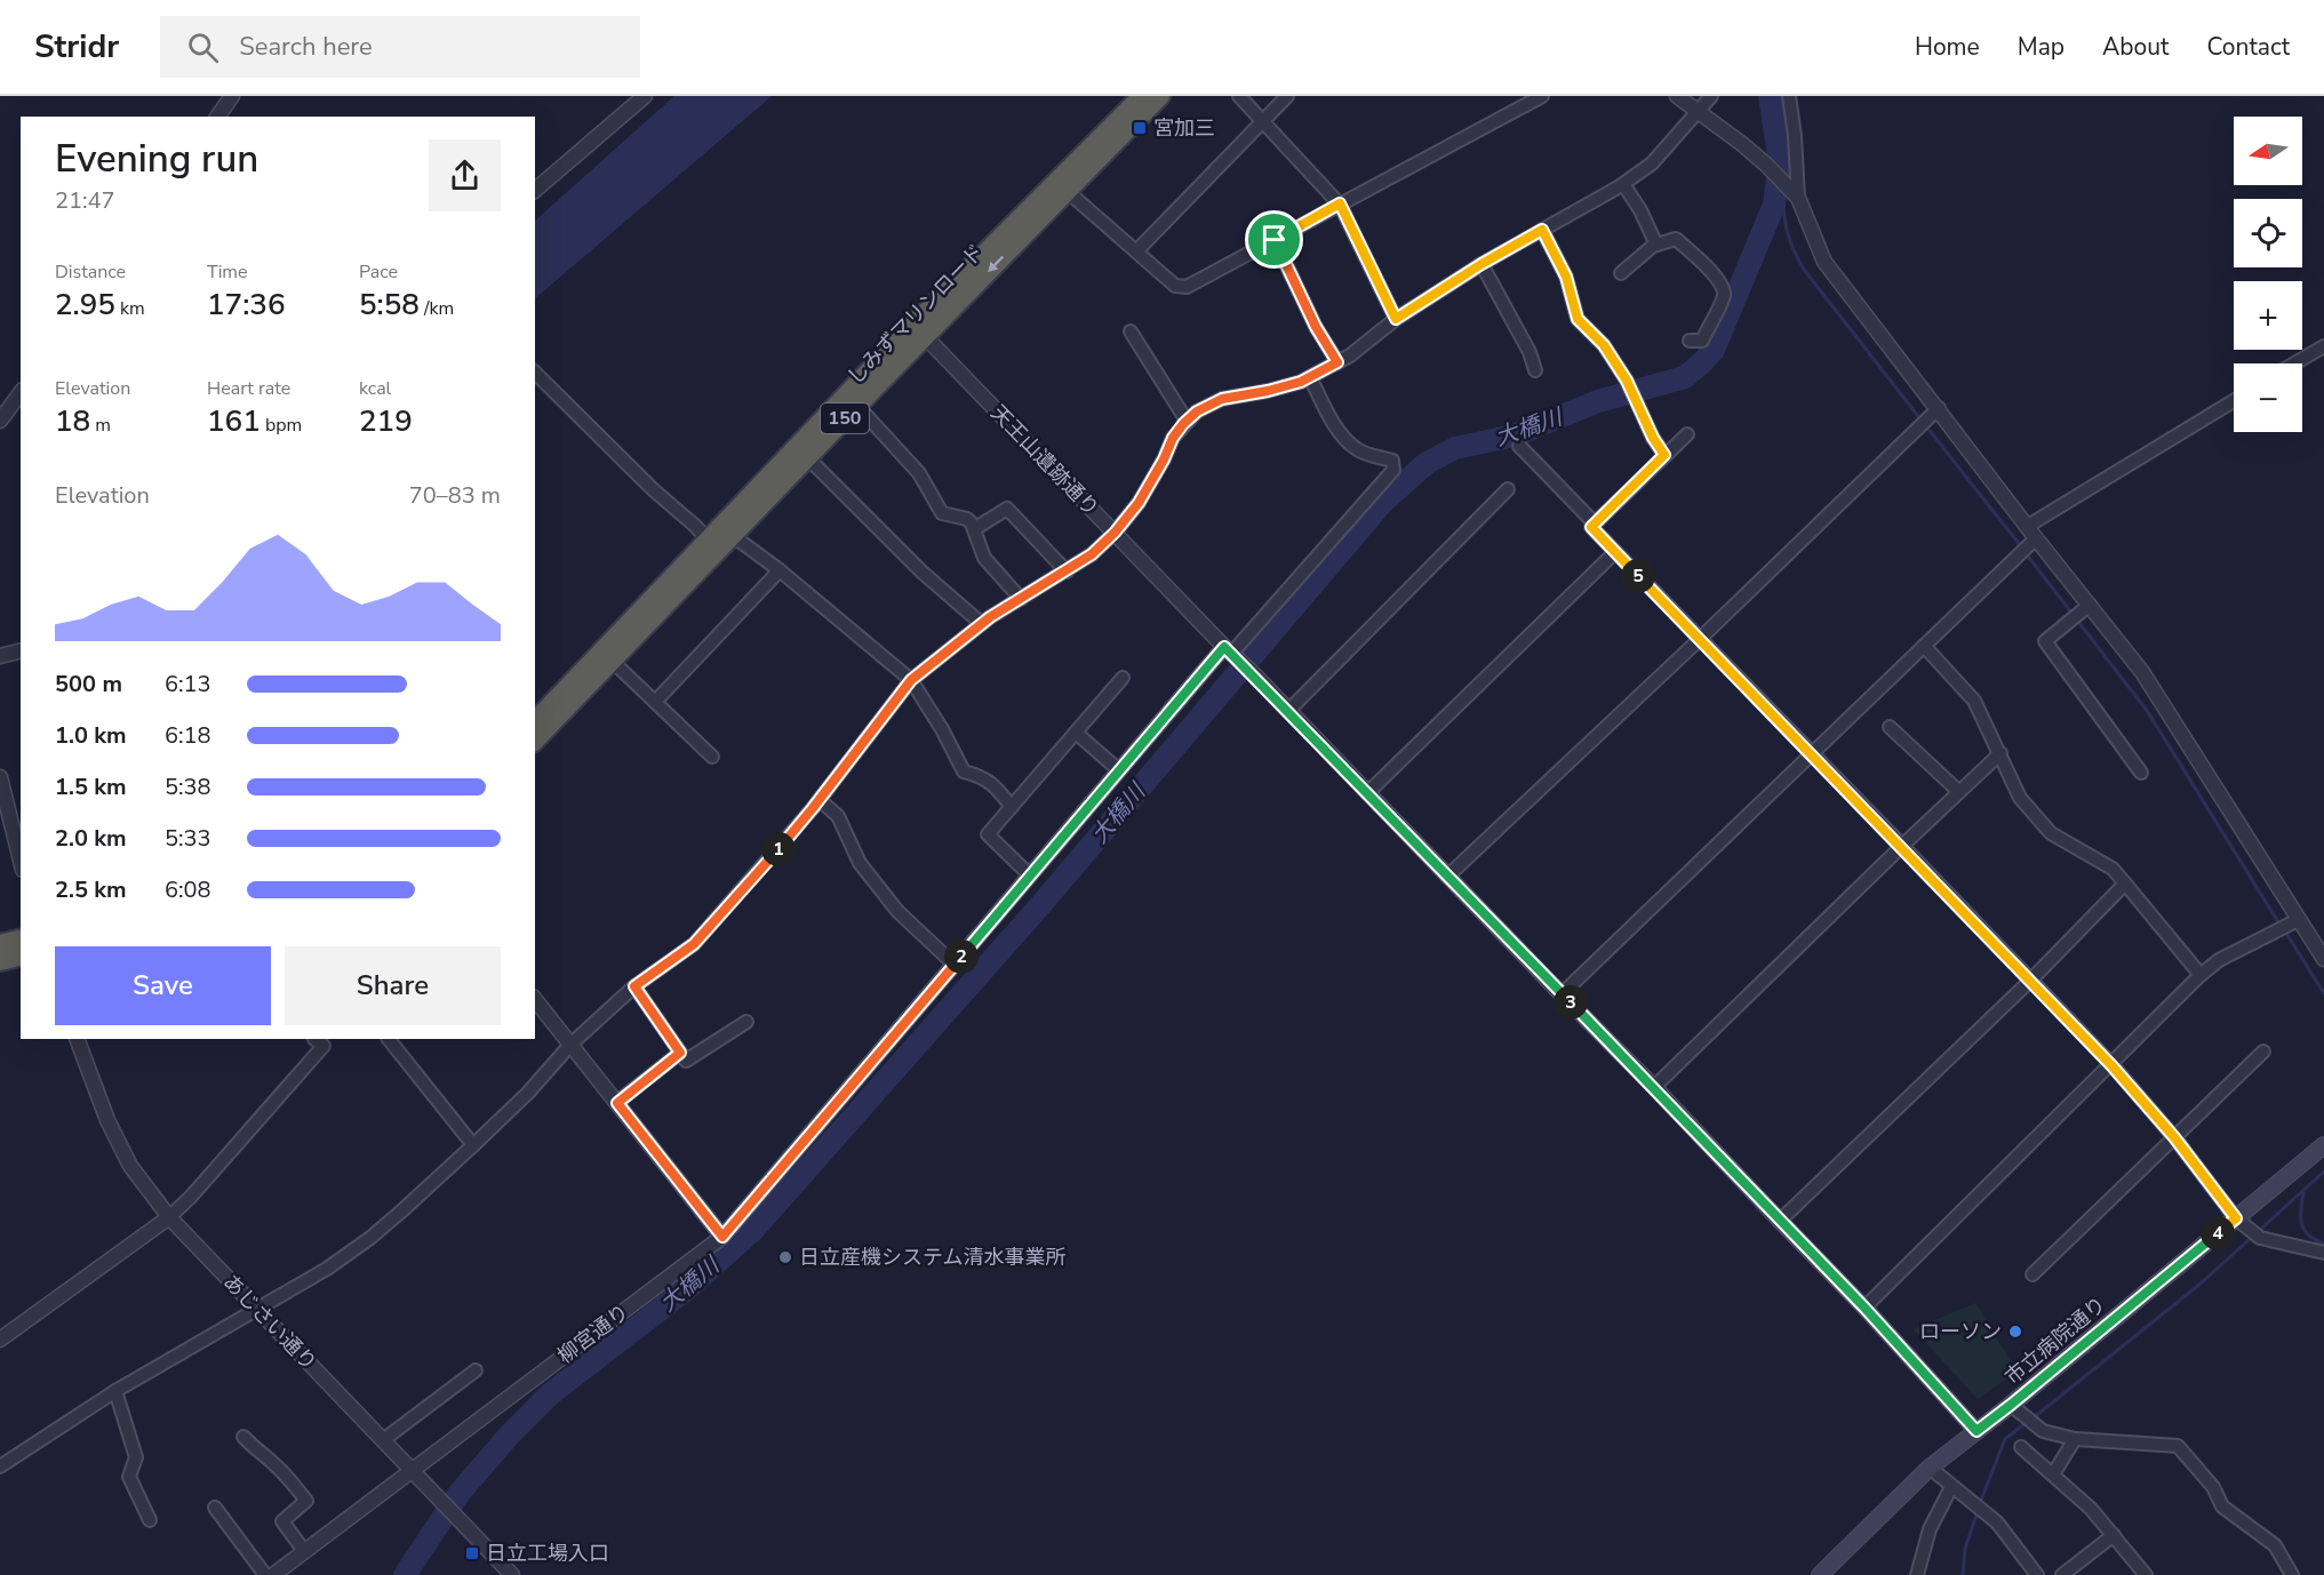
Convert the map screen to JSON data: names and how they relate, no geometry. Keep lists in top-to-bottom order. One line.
{"streets":{"highway":["しみずマリンロード","150"],"main road":["市立病院通り"],"street":["天王山遺跡通り","あじさい通り","柳宮通り"]},"crossings":[["しみずマリンロード","天王山遺跡通り"],["天王山遺跡通り","柳宮通り"],["あじさい通り","柳宮通り"]],"water":["大橋川"],"places":{"transit":["宮加三","日立工場入口"],"other":["日立産機システム清水事業所","ローソン"]},"north":"left","page":{"header":"Stridr","search":"Search here","nav":["Home","Map","About","Contact"],"map_buttons":["+","−"],"heading":["Evening run","21:47"],"stats":[["Distance","2.95 km"],["Time","17:36"],["Pace","5:58 /km"],["Elevation","18 m"],["Heart rate","161 bpm"],["kcal","219"]],"chart":["Elevation","70–83 m"],"pins":["5","1","2","3","4"],"list":[{"name":"500 m","note":"6:13"},{"name":"1.0 km","note":"6:18"},{"name":"1.5 km","note":"5:38"},{"name":"2.0 km","note":"5:33"},{"name":"2.5 km","note":"6:08"}],"buttons":["Save","Share"]}}
